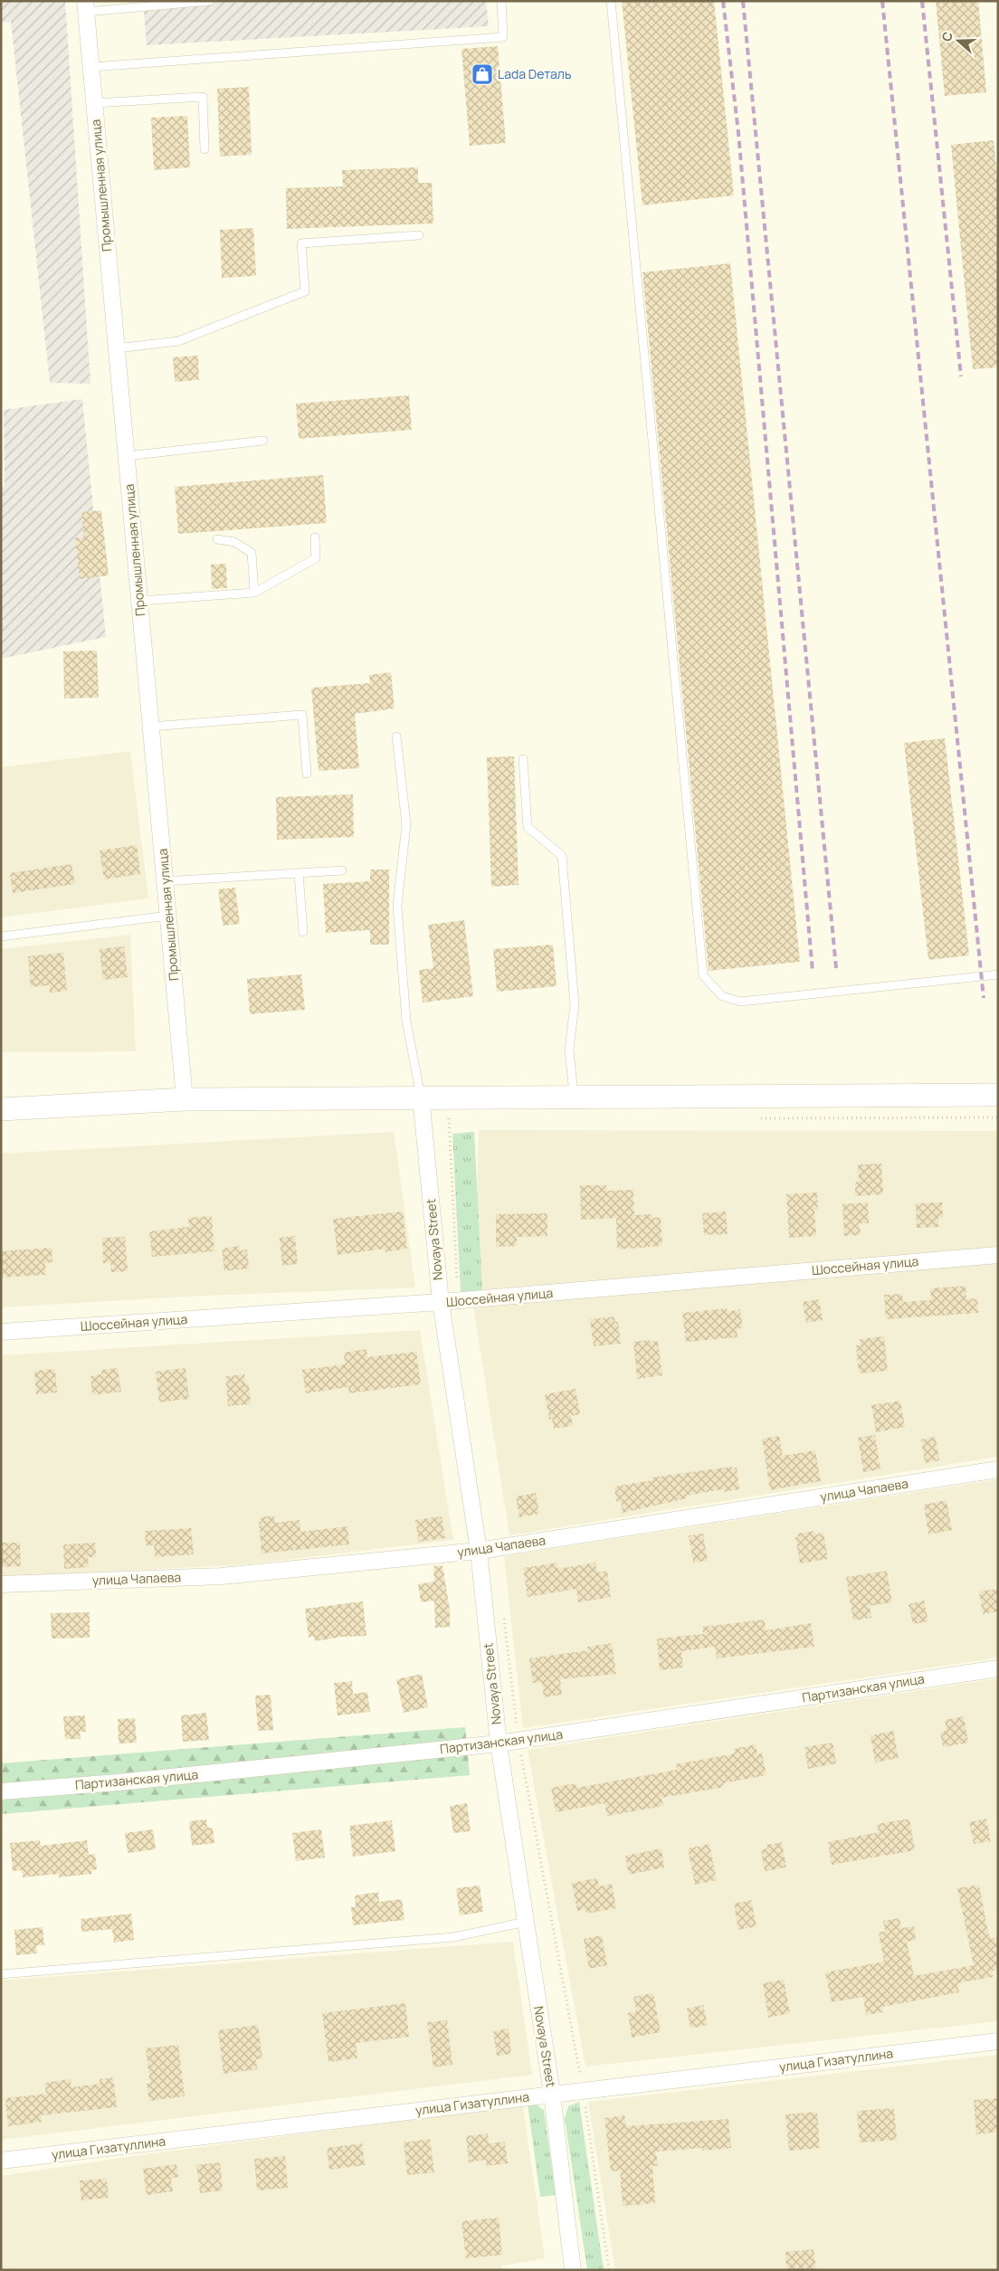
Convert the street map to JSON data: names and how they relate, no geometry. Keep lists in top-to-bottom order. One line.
{"streets":{"street":["Промышленная улица","Novaya Street","Шоссейная улица","улица Чапаева","Партизанская улица","улица Гизатуллина"]},"crossings":[["Novaya Street","Шоссейная улица"],["Novaya Street","улица Чапаева"],["Novaya Street","Партизанская улица"],["Novaya Street","улица Гизатуллина"]],"places":{"shop":["Lada Dеталь"]},"north":"left"}
